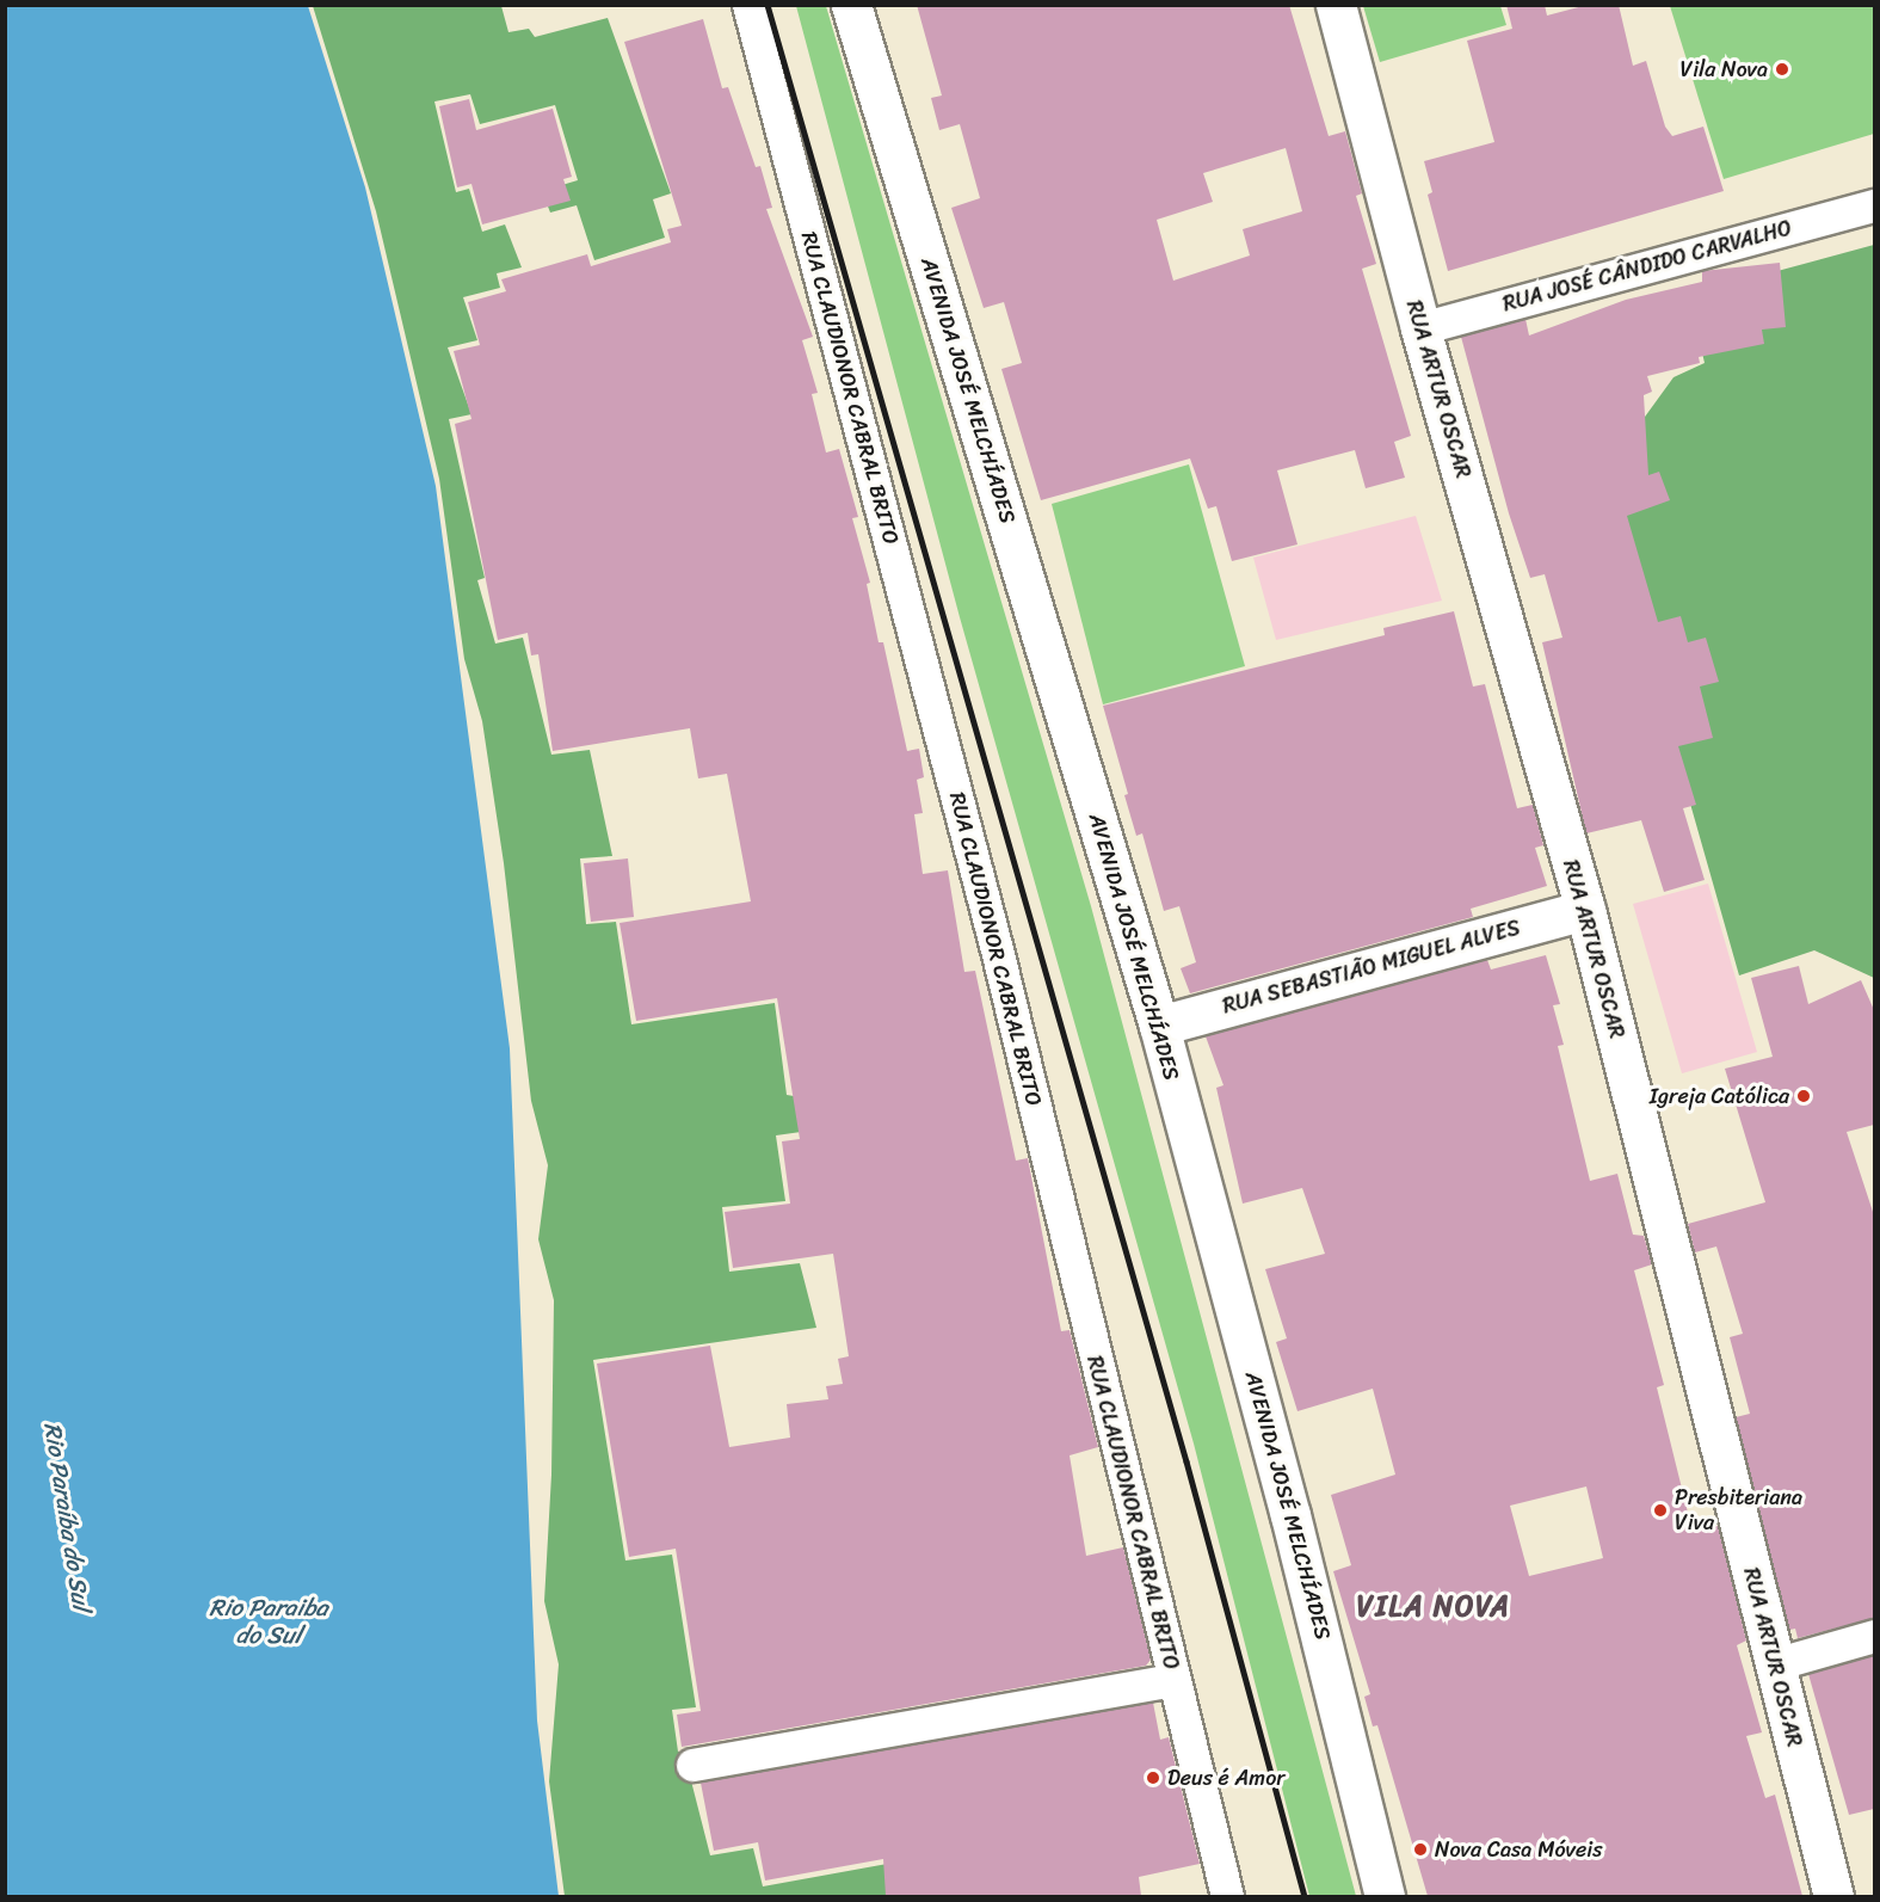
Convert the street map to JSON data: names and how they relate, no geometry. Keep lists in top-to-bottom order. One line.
{"streets":{"street":["RUA JOSÉ CÂNDIDO CARVALHO","RUA CLAUDIONOR CABRAL BRITO","RUA ARTUR OSCAR","AVENIDA JOSÉ MELCHÍADES","RUA SEBASTIÃO MIGUEL ALVES"]},"crossings":[["RUA JOSÉ CÂNDIDO CARVALHO","RUA ARTUR OSCAR"],["RUA ARTUR OSCAR","RUA SEBASTIÃO MIGUEL ALVES"],["AVENIDA JOSÉ MELCHÍADES","RUA SEBASTIÃO MIGUEL ALVES"]],"districts":["VILA NOVA"],"water":["Rio Paraíba do Sul","Rio Paraiba do Sul"],"places":["Vila Nova","Igreja Católica","Presbiteriana Viva","Deus é Amor","Nova Casa Móveis"]}
